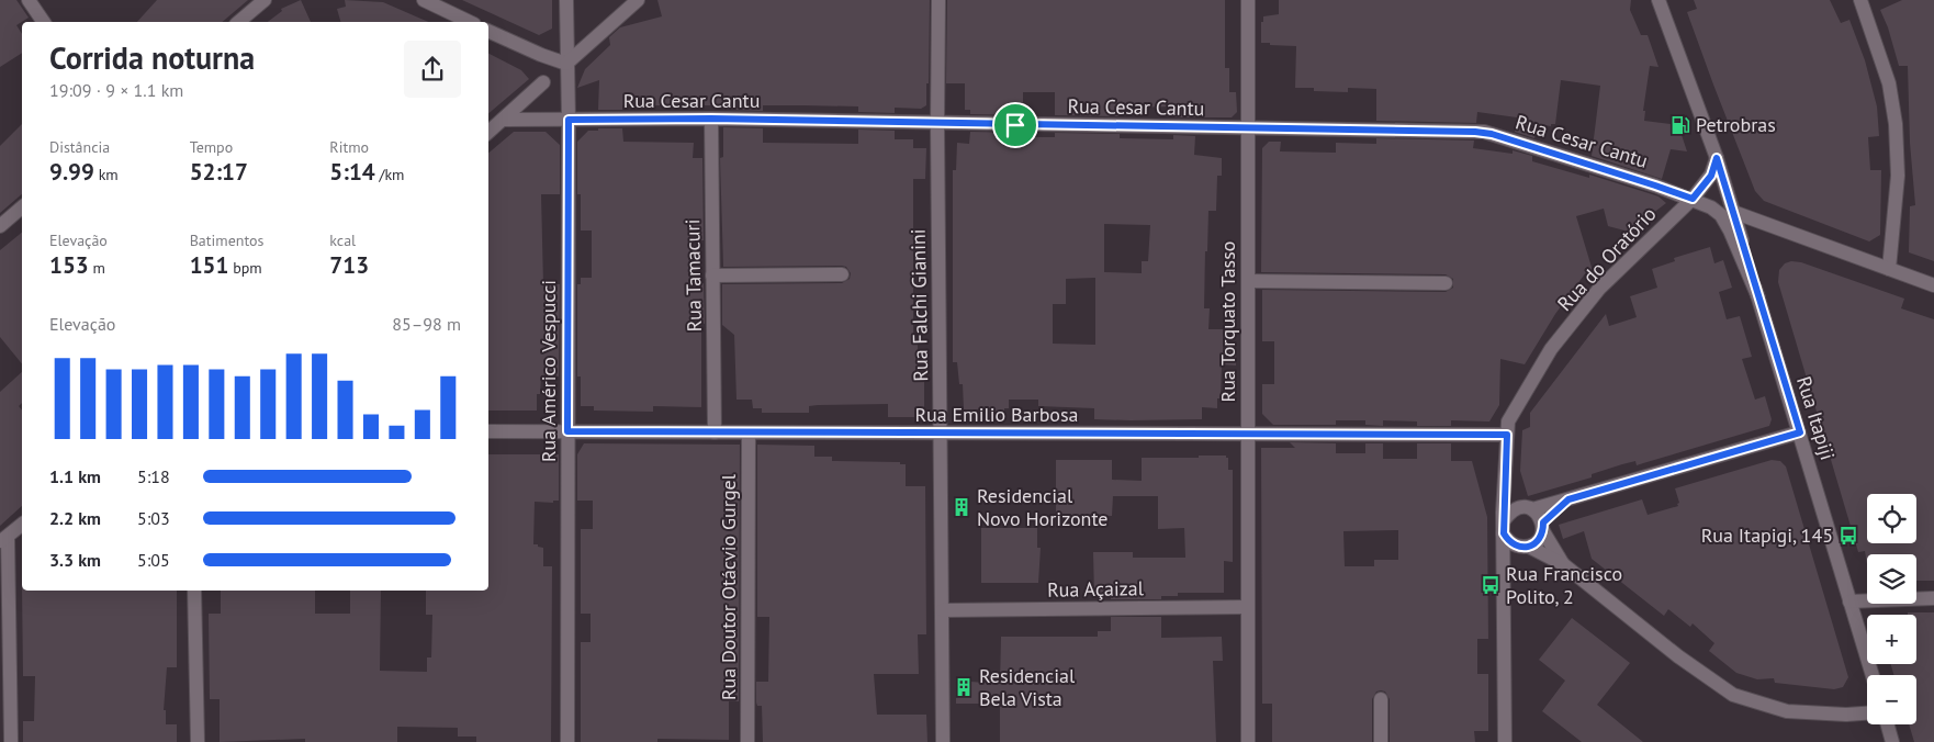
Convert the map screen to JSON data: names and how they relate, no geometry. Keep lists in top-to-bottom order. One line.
{"streets":{"street":["Rua Cesar Cantu","Rua do Oratório","Rua Tamacuri","Rua Falchi Gianini","Rua Torquato Tasso","Rua Américo Vespucci","Rua Emilio Barbosa","Rua Itapiji","Rua Doutor Otácvio Gurgel","Rua Açaizal"]},"crossings":[["Rua Cesar Cantu","Rua do Oratório"],["Rua Cesar Cantu","Rua Tamacuri"],["Rua Cesar Cantu","Rua Falchi Gianini"],["Rua Cesar Cantu","Rua Torquato Tasso"],["Rua Cesar Cantu","Rua Américo Vespucci"],["Rua Cesar Cantu","Rua Itapiji"],["Rua do Oratório","Rua Emilio Barbosa"],["Rua do Oratório","Rua Itapiji"],["Rua Tamacuri","Rua Emilio Barbosa"],["Rua Falchi Gianini","Rua Emilio Barbosa"],["Rua Falchi Gianini","Rua Açaizal"],["Rua Torquato Tasso","Rua Emilio Barbosa"],["Rua Torquato Tasso","Rua Açaizal"],["Rua Américo Vespucci","Rua Emilio Barbosa"],["Rua Emilio Barbosa","Rua Doutor Otácvio Gurgel"]],"places":{"fuel station":["Petrobras"],"building":["Residencial Novo Horizonte","Residencial Bela Vista"],"bus stop":["Rua Itapigi, 145","Rua Francisco Polito, 2"]},"page":{"heading":["Corrida noturna","19:09 · 9 × 1.1 km"],"stats":[["Distância","9.99 km"],["Tempo","52:17"],["Ritmo","5:14 /km"],["Elevação","153 m"],["Batimentos","151 bpm"],["kcal","713"]],"chart":["Elevação","85–98 m"],"list":[{"name":"1.1 km","note":"5:18"},{"name":"2.2 km","note":"5:03"},{"name":"3.3 km","note":"5:05"}],"map_buttons":["+","−"]}}
